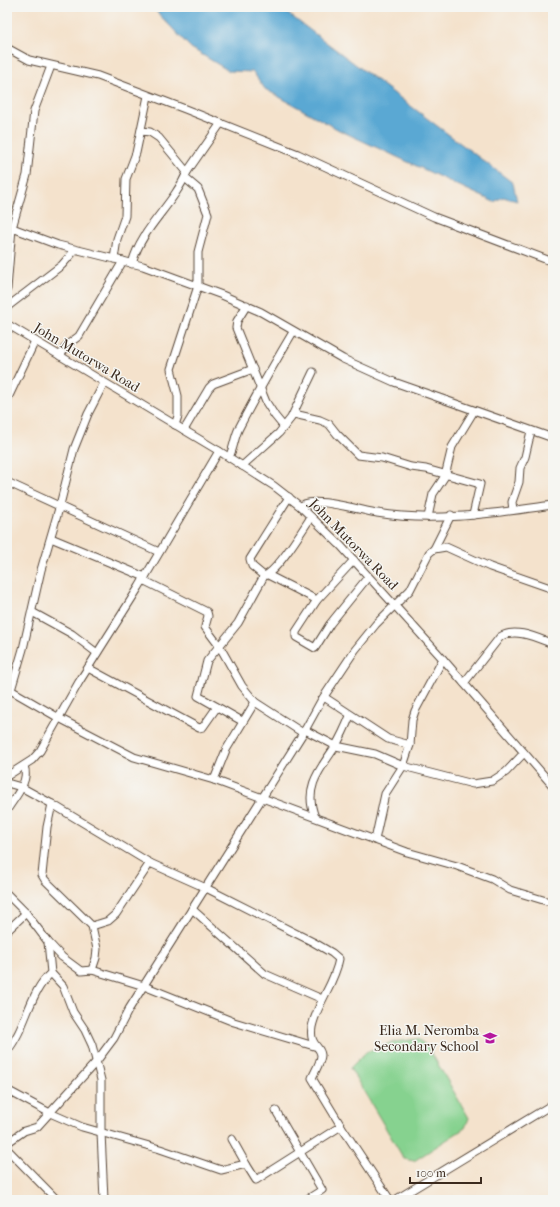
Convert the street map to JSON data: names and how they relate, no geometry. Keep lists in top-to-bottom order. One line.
{"streets":{"street":["John Mutorwa Road"]},"places":{"school or university":["Elia M. Neromba Secondary School"]},"scale_bar":"100 m"}
